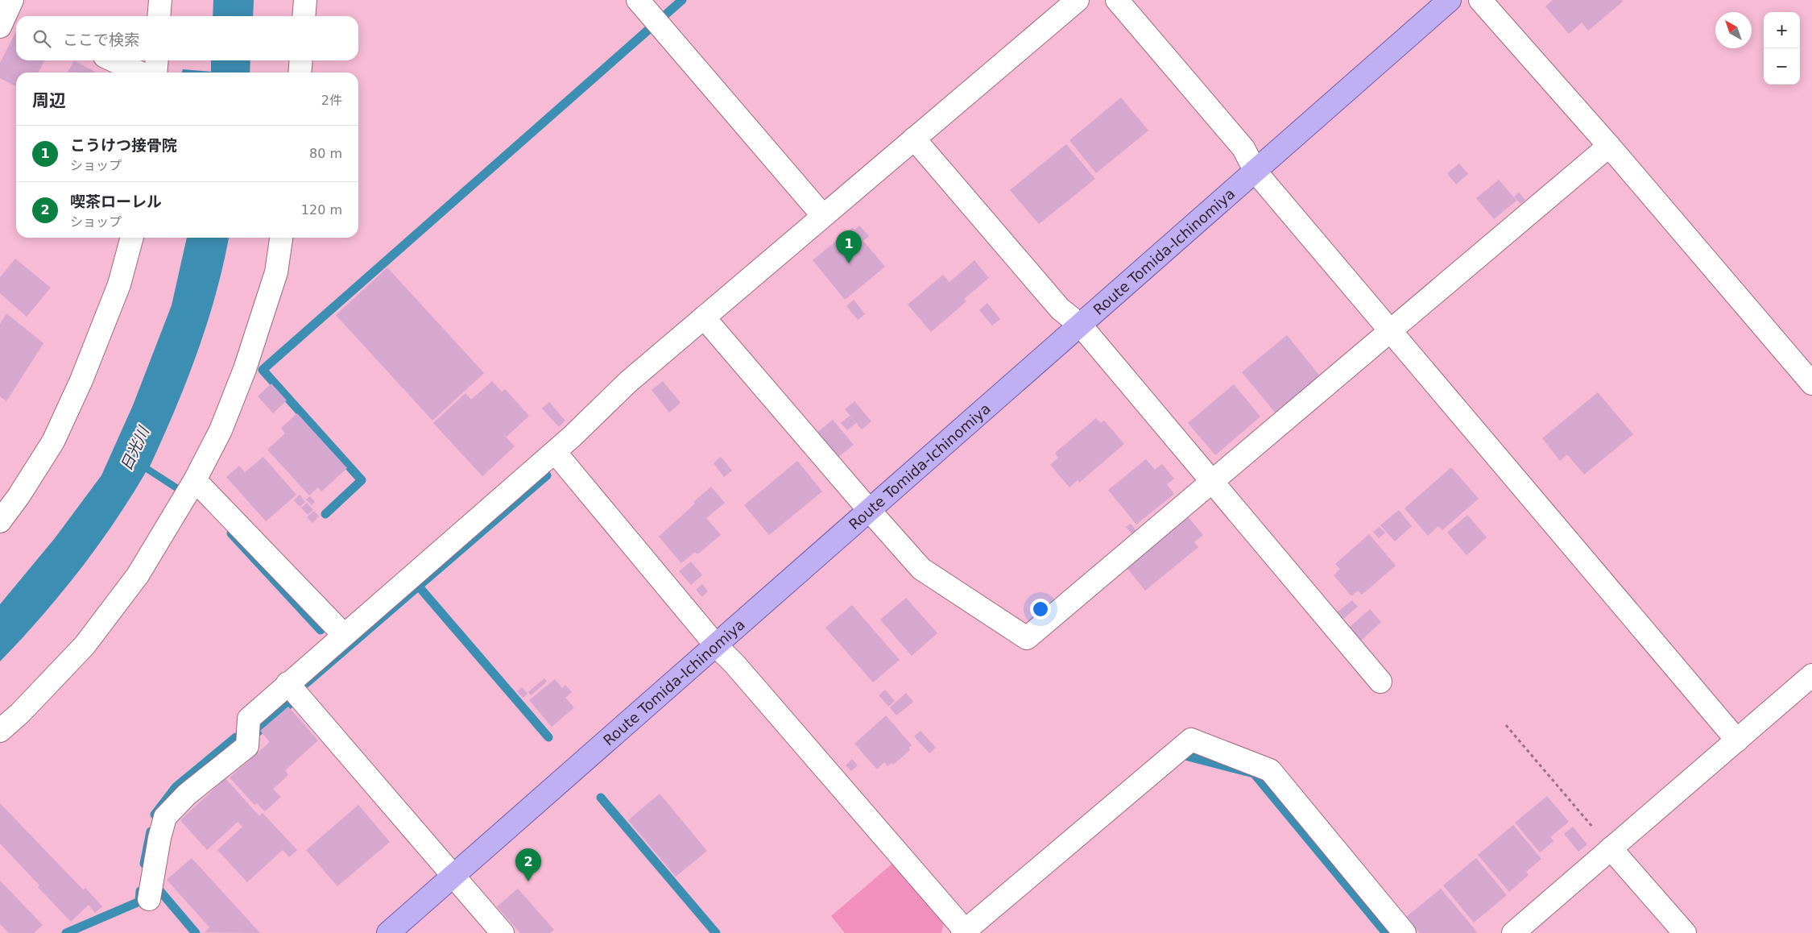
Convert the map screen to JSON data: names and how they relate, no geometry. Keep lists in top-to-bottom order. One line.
{"streets":{"main road":["Route Tomida-Ichinomiya"]},"water":["日光川"],"north":"top left","page":{"map_buttons":["+","−"],"search":"ここで検索","heading":["周辺","2件"],"list":[{"mark":"1","name":"こうけつ接骨院","note":"ショップ","value":"80 m"},{"mark":"2","name":"喫茶ローレル","note":"ショップ","value":"120 m"}],"pins":["1","2"]}}
